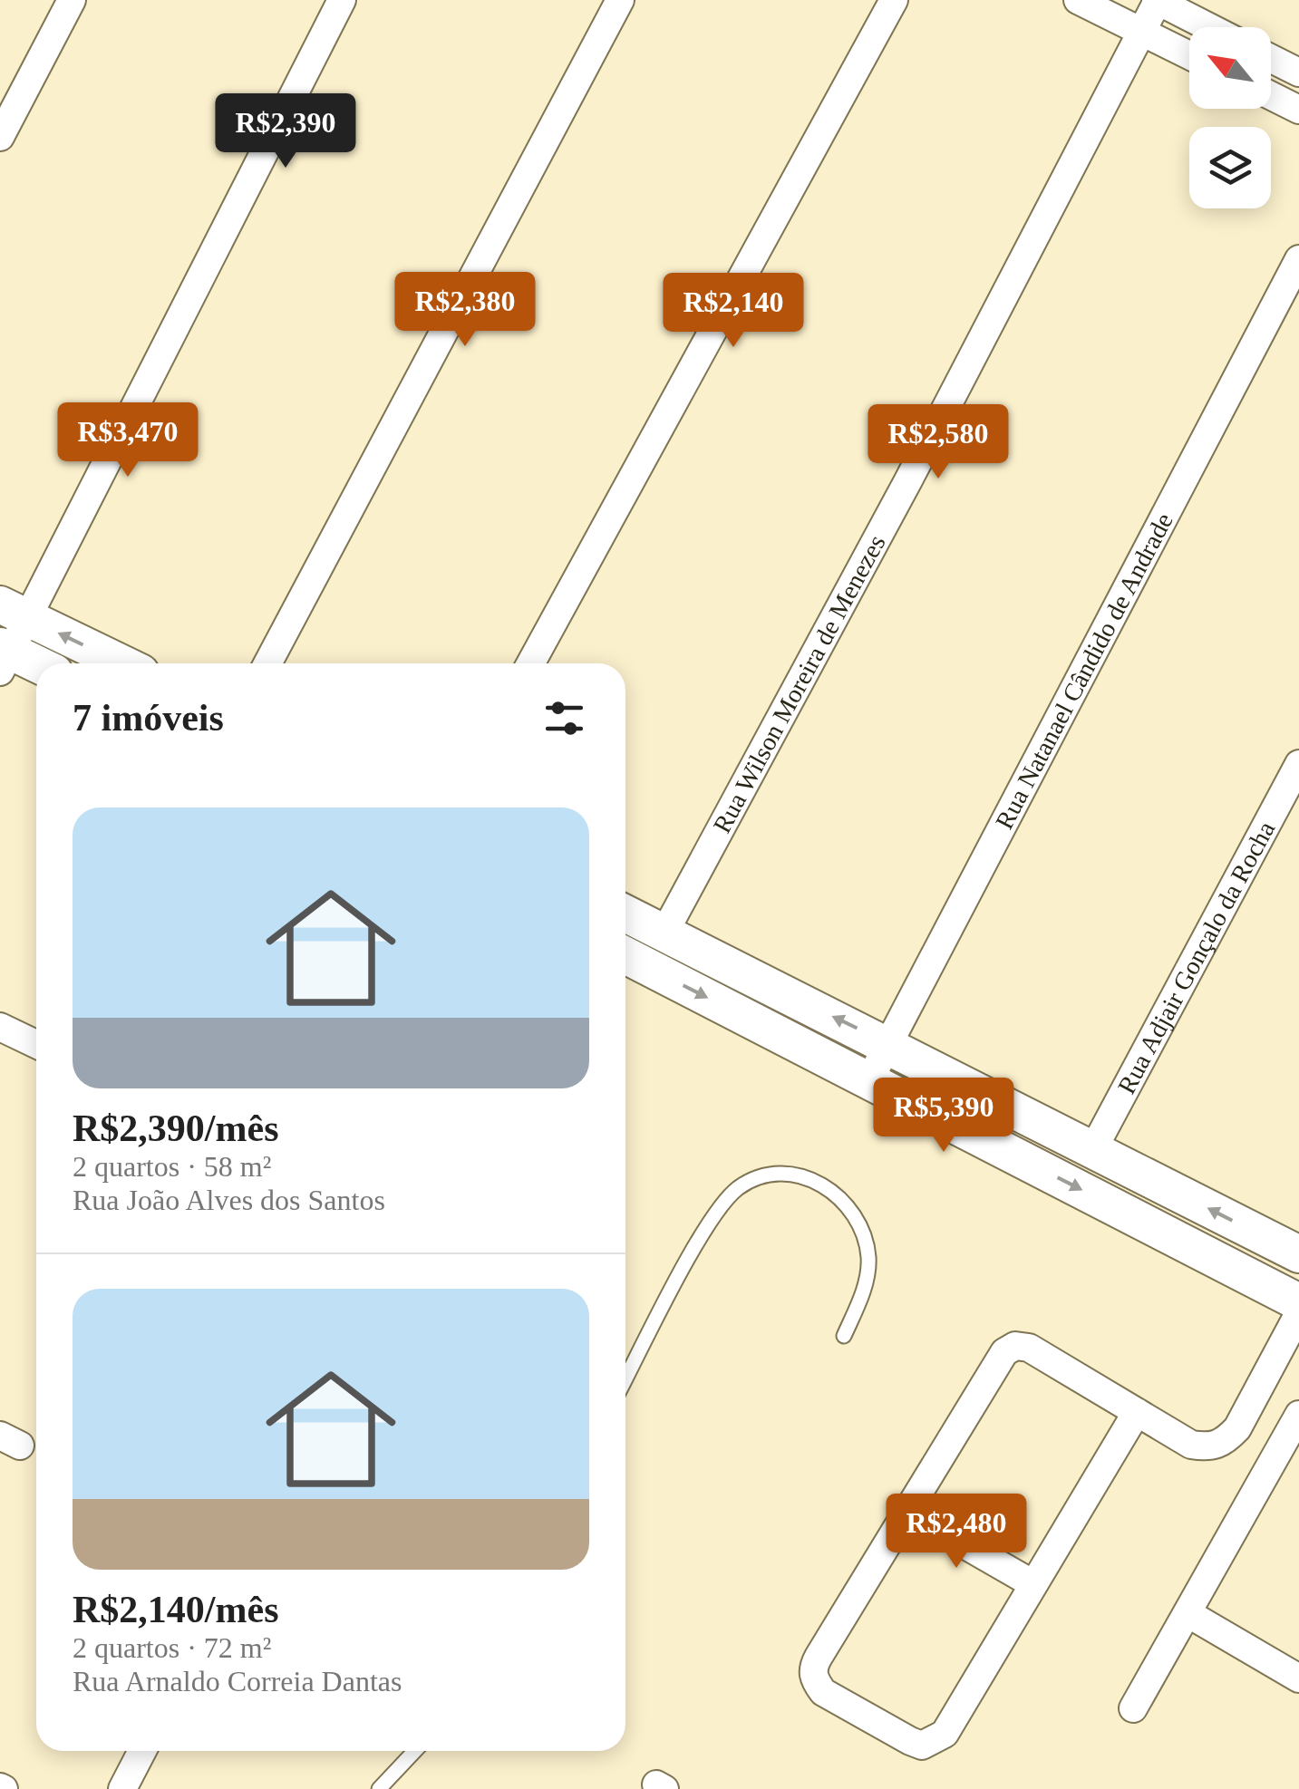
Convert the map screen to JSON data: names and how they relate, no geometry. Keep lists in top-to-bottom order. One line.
{"streets":{"street":["Rua Natanael Cândido de Andrade","Rua Wilson Moreira de Menezes","Rua Adjair Gonçalo da Rocha"]},"north":"top left","page":{"price":["R$2,390","R$2,380","R$2,140","R$3,470","R$2,580","R$5,390","R$2,480"],"heading":"7 imóveis","list":[{"name":"R$2,390/mês","note":"2 quartos · 58 m² · Rua João Alves dos Santos"},{"name":"R$2,140/mês","note":"2 quartos · 72 m² · Rua Arnaldo Correia Dantas"}]}}
